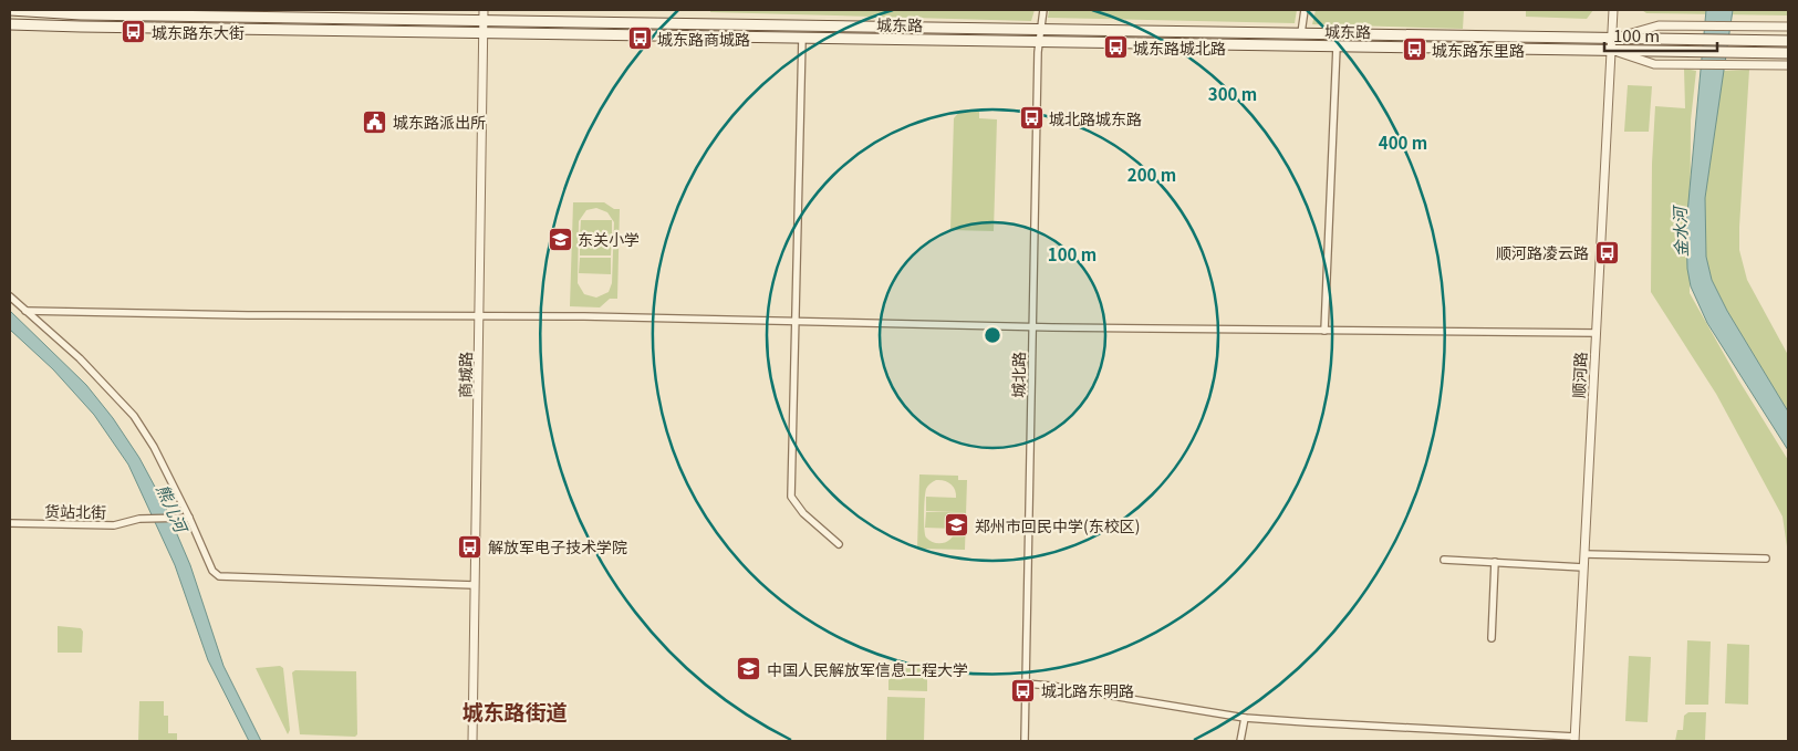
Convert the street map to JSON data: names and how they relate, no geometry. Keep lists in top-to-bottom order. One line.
{"streets":{"main road":["城东路"],"street":["商城路","城北路","顺河路","货站北街"]},"crossings":[["城东路","商城路"],["城东路","城北路"],["城东路","顺河路"]],"districts":["城东路街道"],"water":["金水河","熊儿河"],"places":{"bus stop":["城东路东大街","城东路商城路","城东路城北路","城东路东里路","城北路城东路","顺河路凌云路","解放军电子技术学院","城北路东明路"],"public building":["城东路派出所"],"school or university":["东关小学","郑州市回民中学(东校区)","中国人民解放军信息工程大学"]},"scale_bar":"100 m","rings":["300 m","400 m","200 m","100 m"]}
